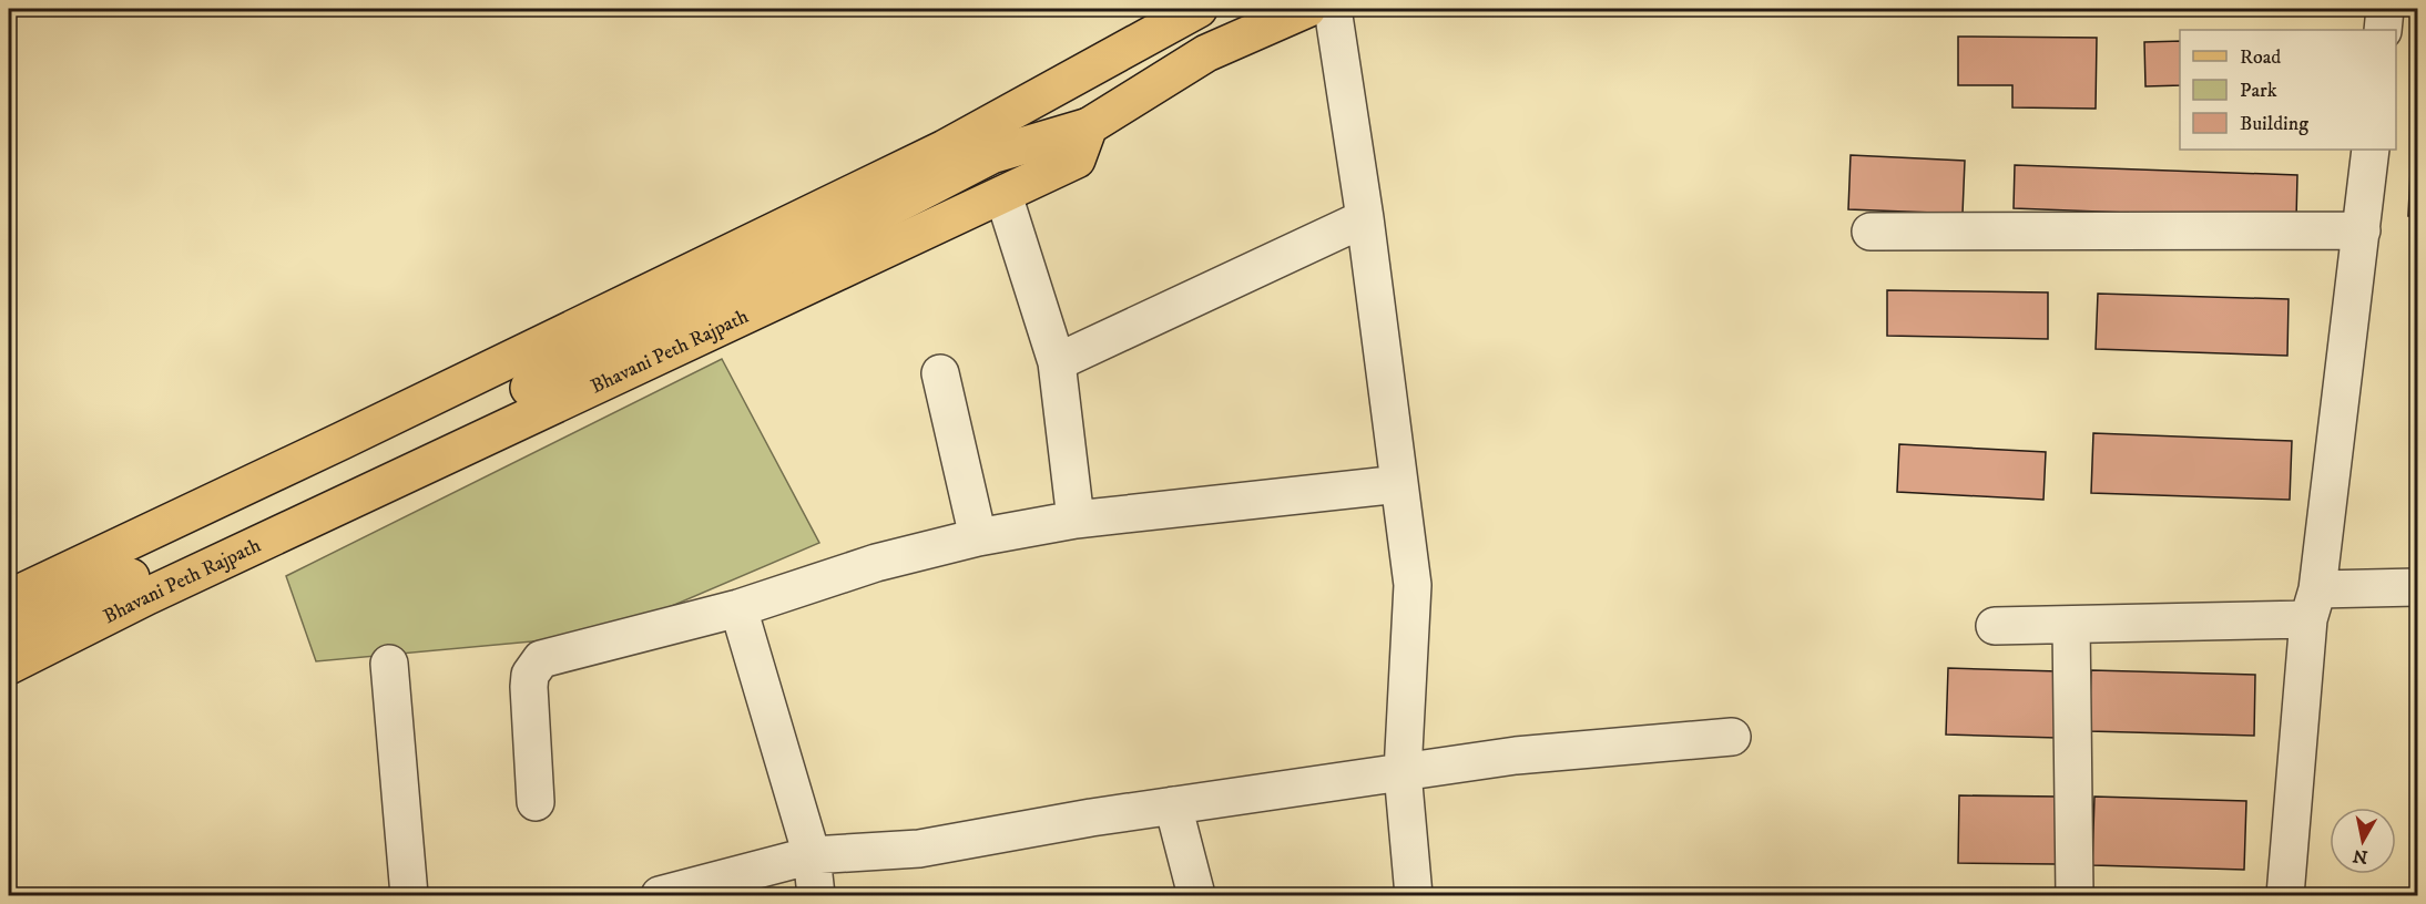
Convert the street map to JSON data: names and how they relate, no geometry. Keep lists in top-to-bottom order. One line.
{"streets":{"main road":["Bhavani Peth Rajpath"]},"legend":["Road","Park","Building"],"north":"bottom"}
